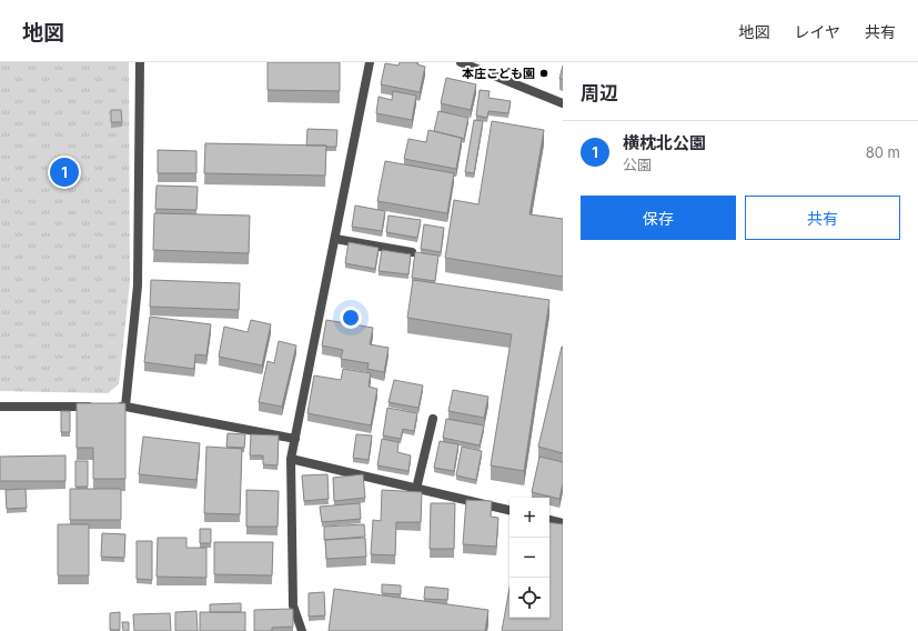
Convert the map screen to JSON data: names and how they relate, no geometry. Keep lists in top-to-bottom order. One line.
{"places":["本庄こども園"],"page":{"header":"地図","nav":["地図","レイヤ","共有"],"heading":"周辺","list":[{"mark":"1","name":"横枕北公園","note":"公園","value":"80 m"}],"pins":"1","buttons":["保存","共有"],"map_buttons":["+","−"]}}
